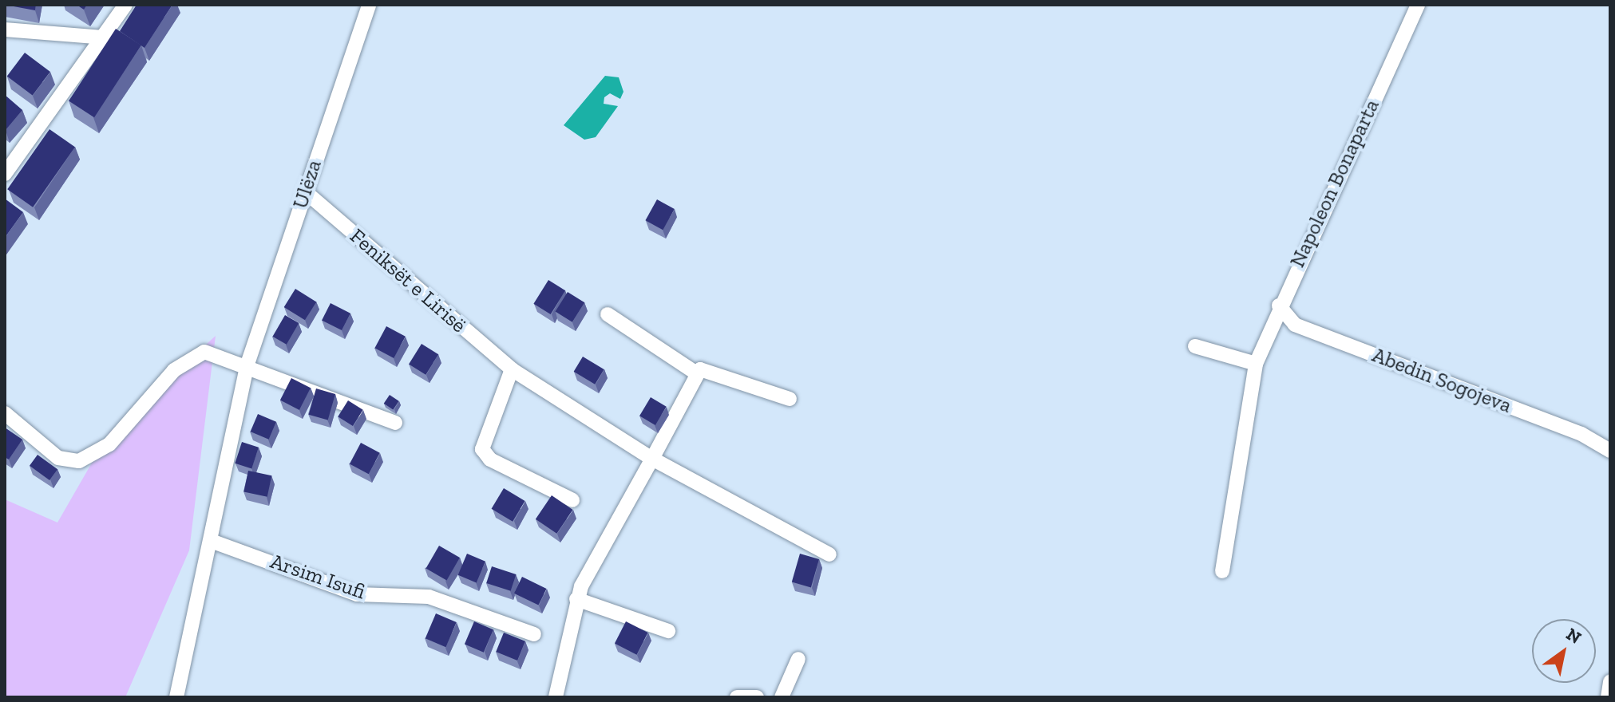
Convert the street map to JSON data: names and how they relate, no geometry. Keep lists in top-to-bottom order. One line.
{"streets":{"street":["Napoleon Bonaparta","Ulëza","Feniksët e Lirisë","Abedin Sogojeva","Arsim Isufi"]},"crossings":[["Napoleon Bonaparta","Abedin Sogojeva"],["Ulëza","Feniksët e Lirisë"],["Ulëza","Arsim Isufi"]],"north":"top right"}
